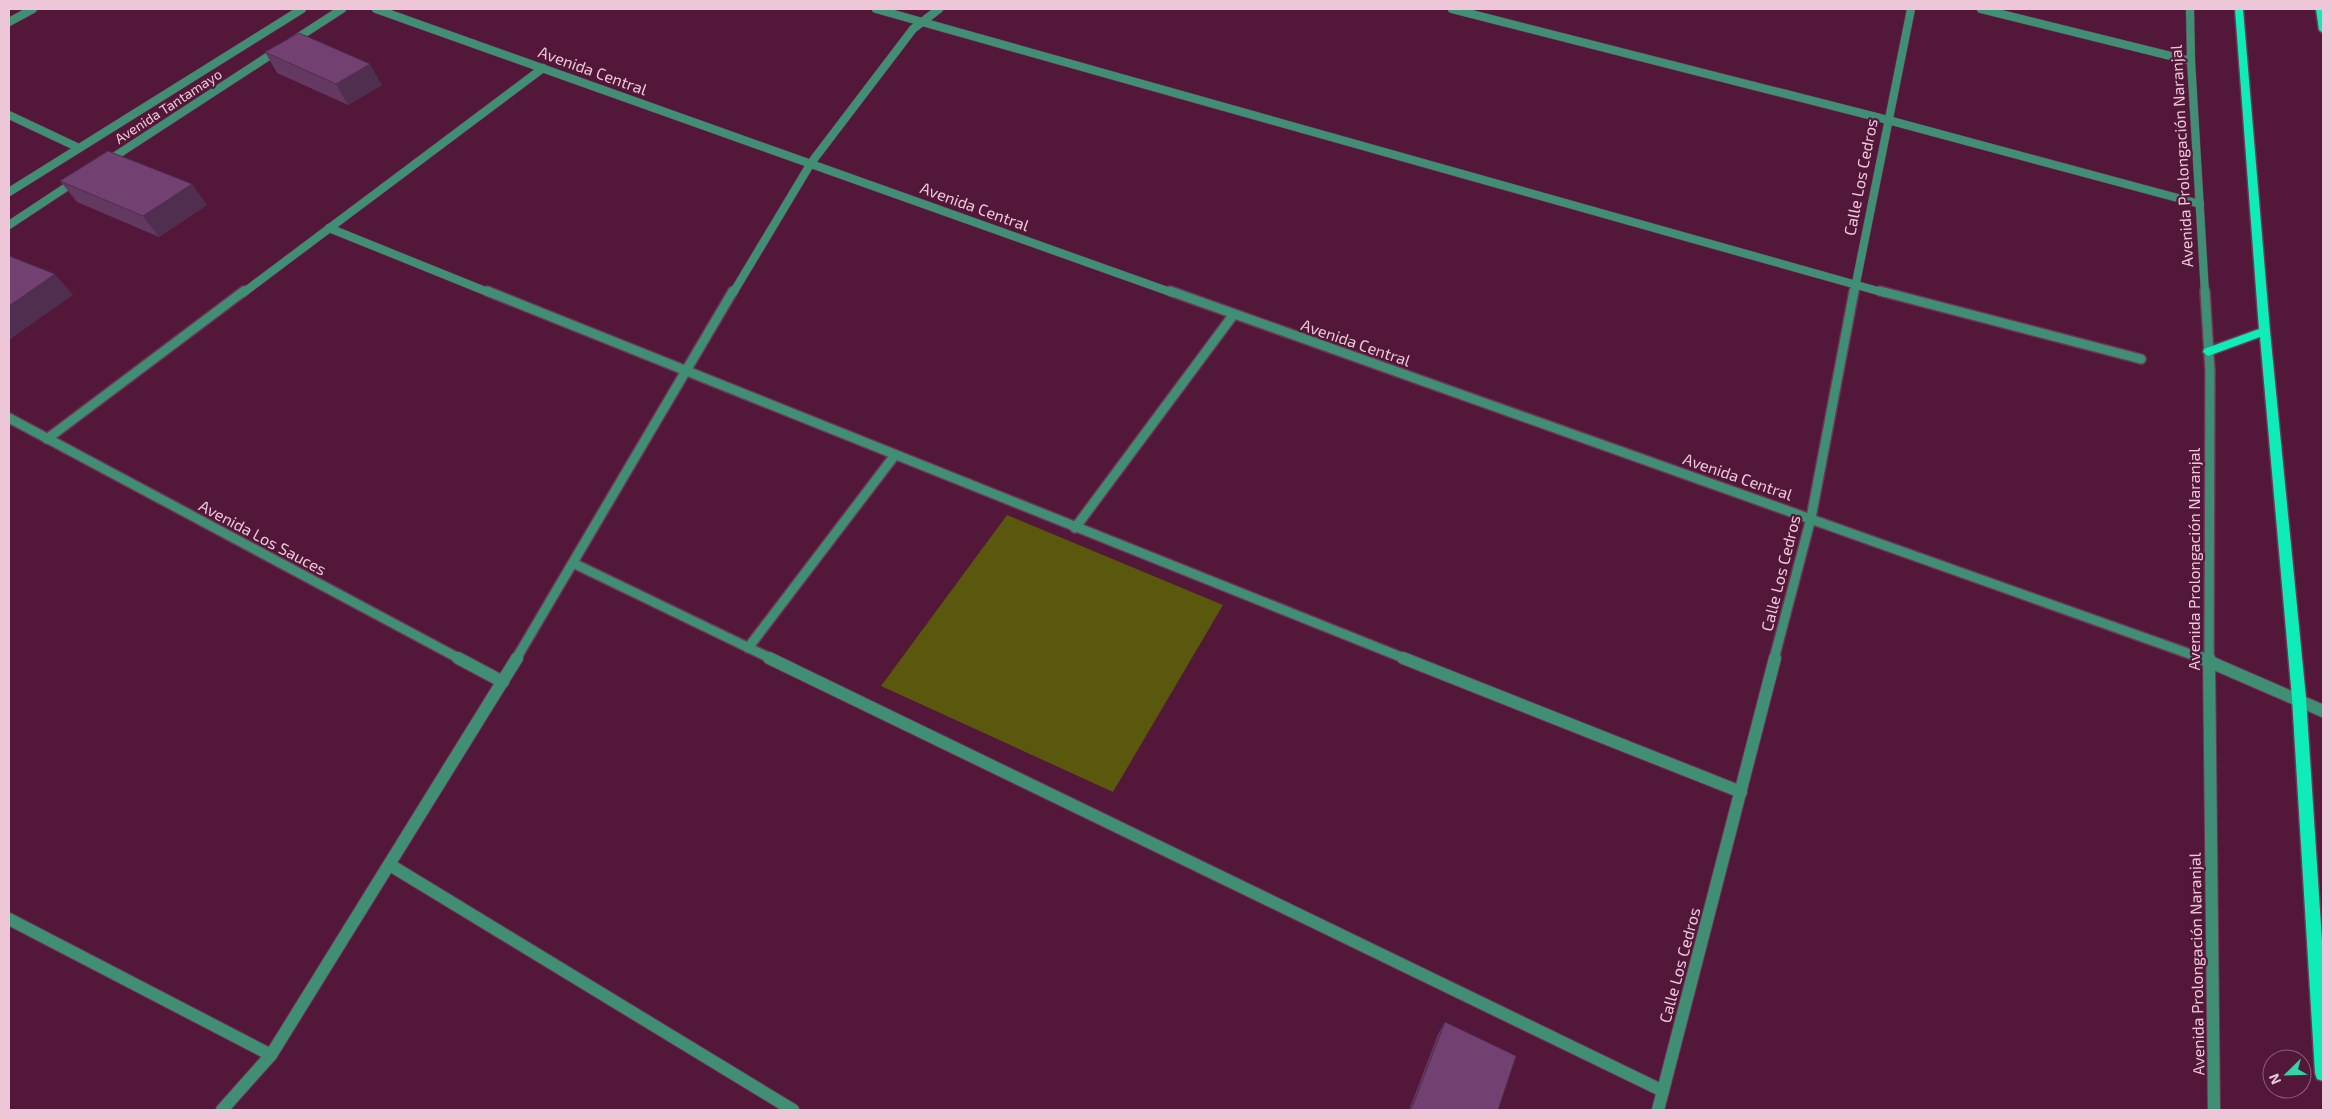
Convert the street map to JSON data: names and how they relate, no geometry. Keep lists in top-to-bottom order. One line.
{"streets":{"street":["Avenida Central","Avenida Tantamayo","Avenida Prolongación Naranjal","Calle Los Cedros","Avenida Los Sauces"]},"crossings":[["Avenida Central","Avenida Prolongación Naranjal"],["Avenida Central","Calle Los Cedros"]],"north":"bottom left"}
